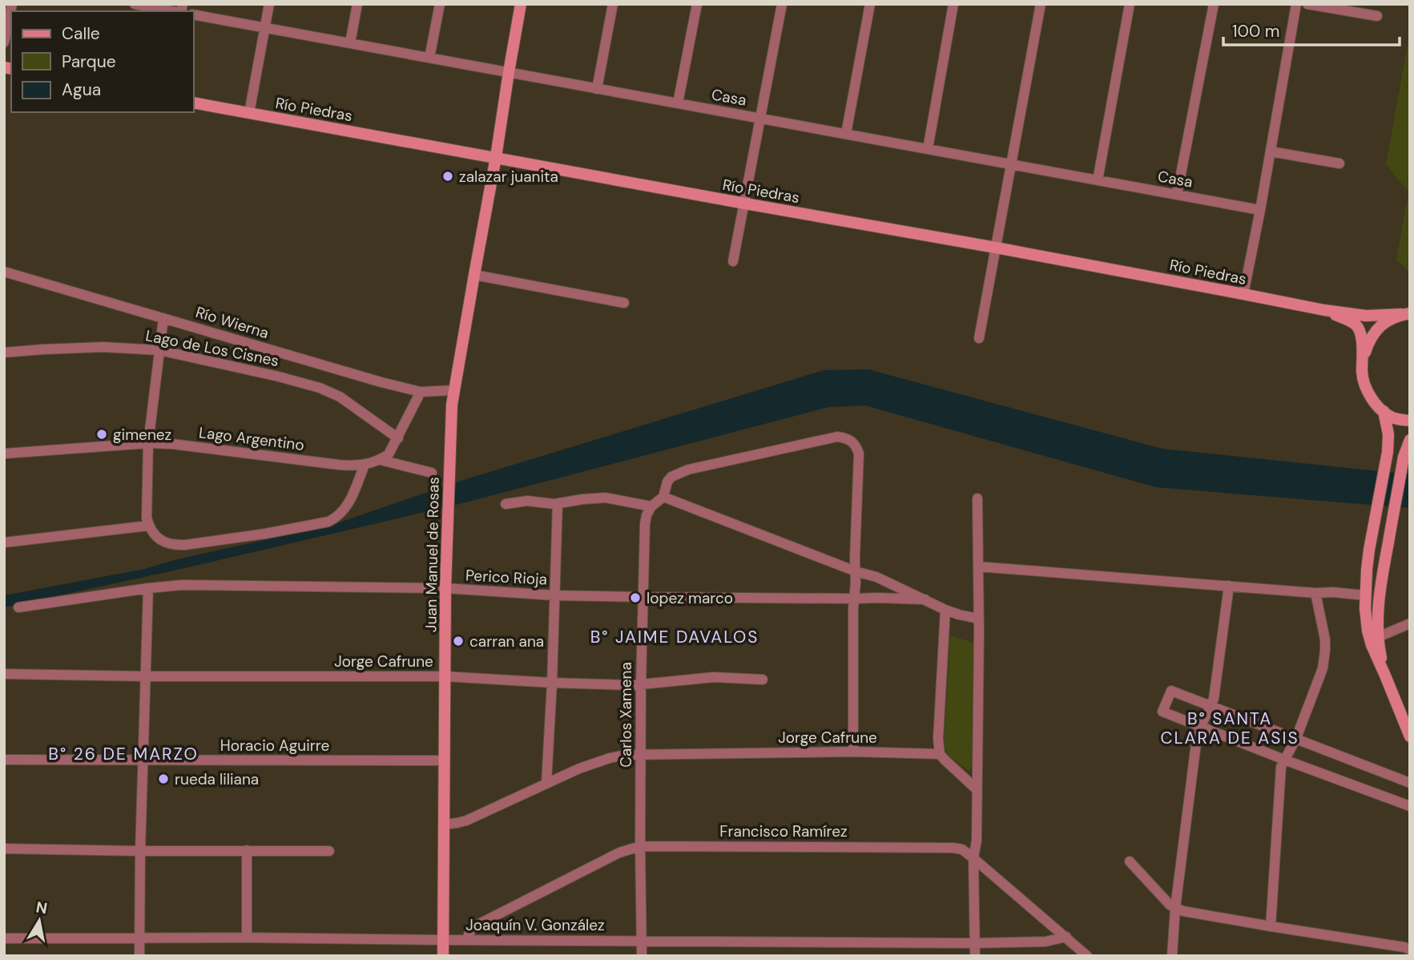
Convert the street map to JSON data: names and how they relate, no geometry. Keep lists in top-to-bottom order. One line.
{"streets":{"street":["Casa","Río Piedras","Río Wierna","Lago de Los Cisnes","Lago Argentino","Juan Manuel de Rosas","Perico Rioja","Jorge Cafrune","Carlos Xamena","Horacio Aguirre","Francisco Ramírez","Joaquín V. González"]},"crossings":[["Casa","Juan Manuel de Rosas"],["Río Piedras","Juan Manuel de Rosas"],["Río Wierna","Juan Manuel de Rosas"],["Juan Manuel de Rosas","Perico Rioja"],["Juan Manuel de Rosas","Jorge Cafrune"],["Juan Manuel de Rosas","Horacio Aguirre"],["Juan Manuel de Rosas","Joaquín V. González"],["Perico Rioja","Carlos Xamena"],["Jorge Cafrune","Carlos Xamena"],["Carlos Xamena","Francisco Ramírez"],["Carlos Xamena","Joaquín V. González"],["Francisco Ramírez","Joaquín V. González"]],"districts":["B° JAIME DAVALOS","B° SANTA CLARA DE ASIS","B° 26 DE MARZO"],"places":["zalazar juanita","gimenez","lopez marco","carran ana","rueda liliana"],"legend":["Calle","Parque","Agua"],"scale_bar":"100 m","north":"top"}
